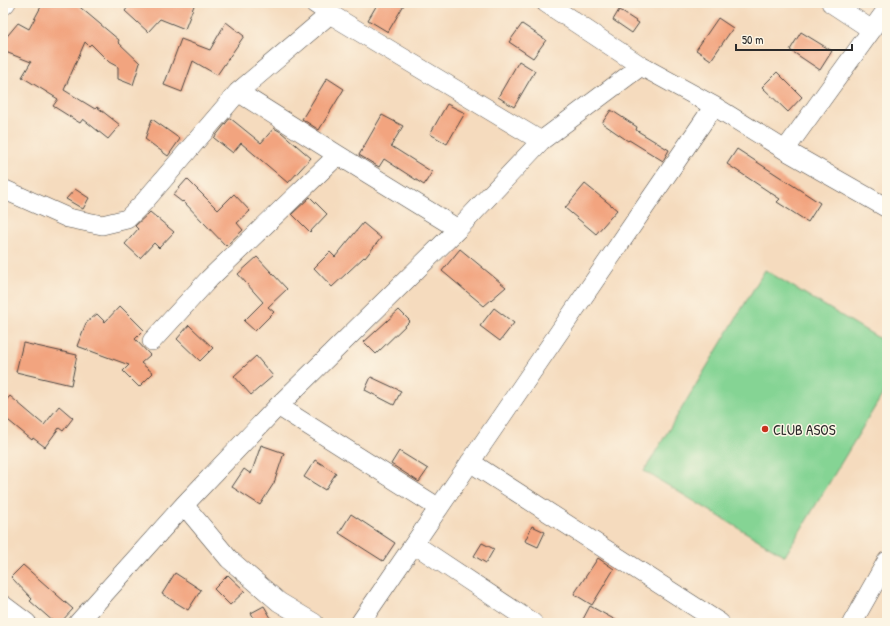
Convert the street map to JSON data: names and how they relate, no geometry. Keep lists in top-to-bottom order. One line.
{"places":["CLUB ASOS"],"scale_bar":"50 m"}
